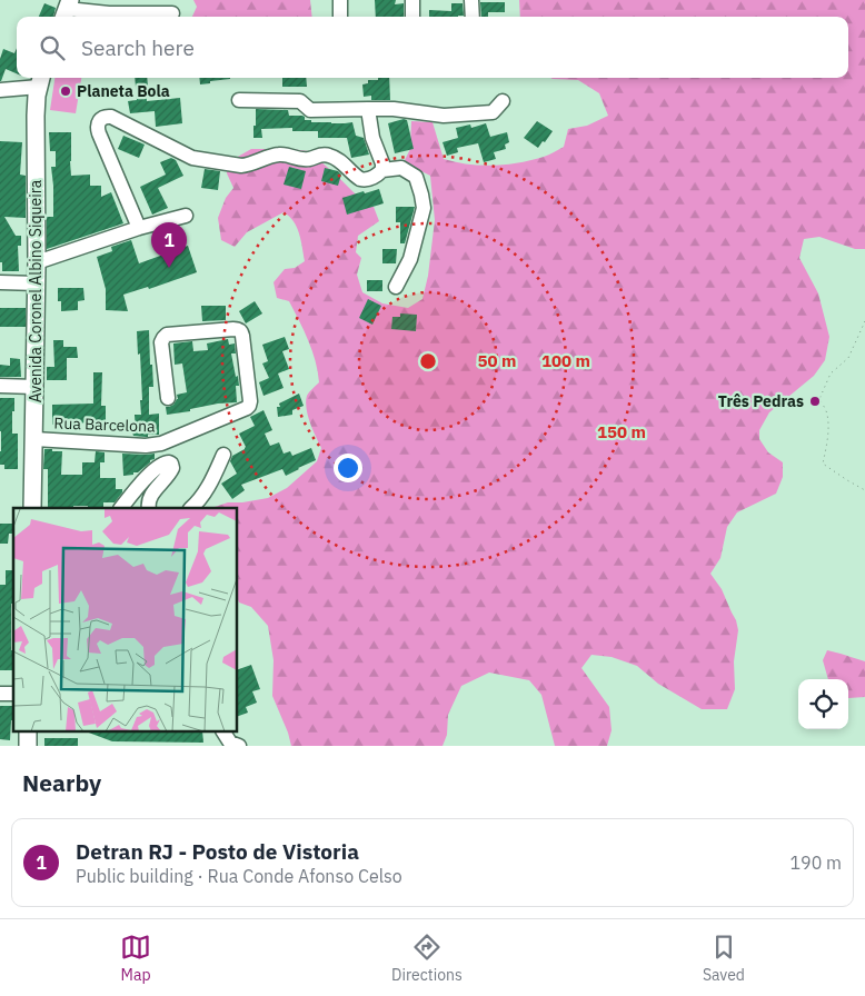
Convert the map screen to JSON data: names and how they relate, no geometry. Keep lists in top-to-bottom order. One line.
{"streets":{"main road":["Avenida Coronel Albino Siqueira"],"street":["Rua Barcelona"]},"crossings":[["Avenida Coronel Albino Siqueira","Rua Barcelona"]],"places":["Planeta Bola","Três Pedras"],"page":{"search":"Search here","pins":"1","heading":"Nearby","list":[{"mark":"1","name":"Detran RJ - Posto de Vistoria","note":"Public building · Rua Conde Afonso Celso","value":"190 m"}],"nav":["Map","Directions","Saved"]},"rings":["50 m","100 m","150 m"]}
